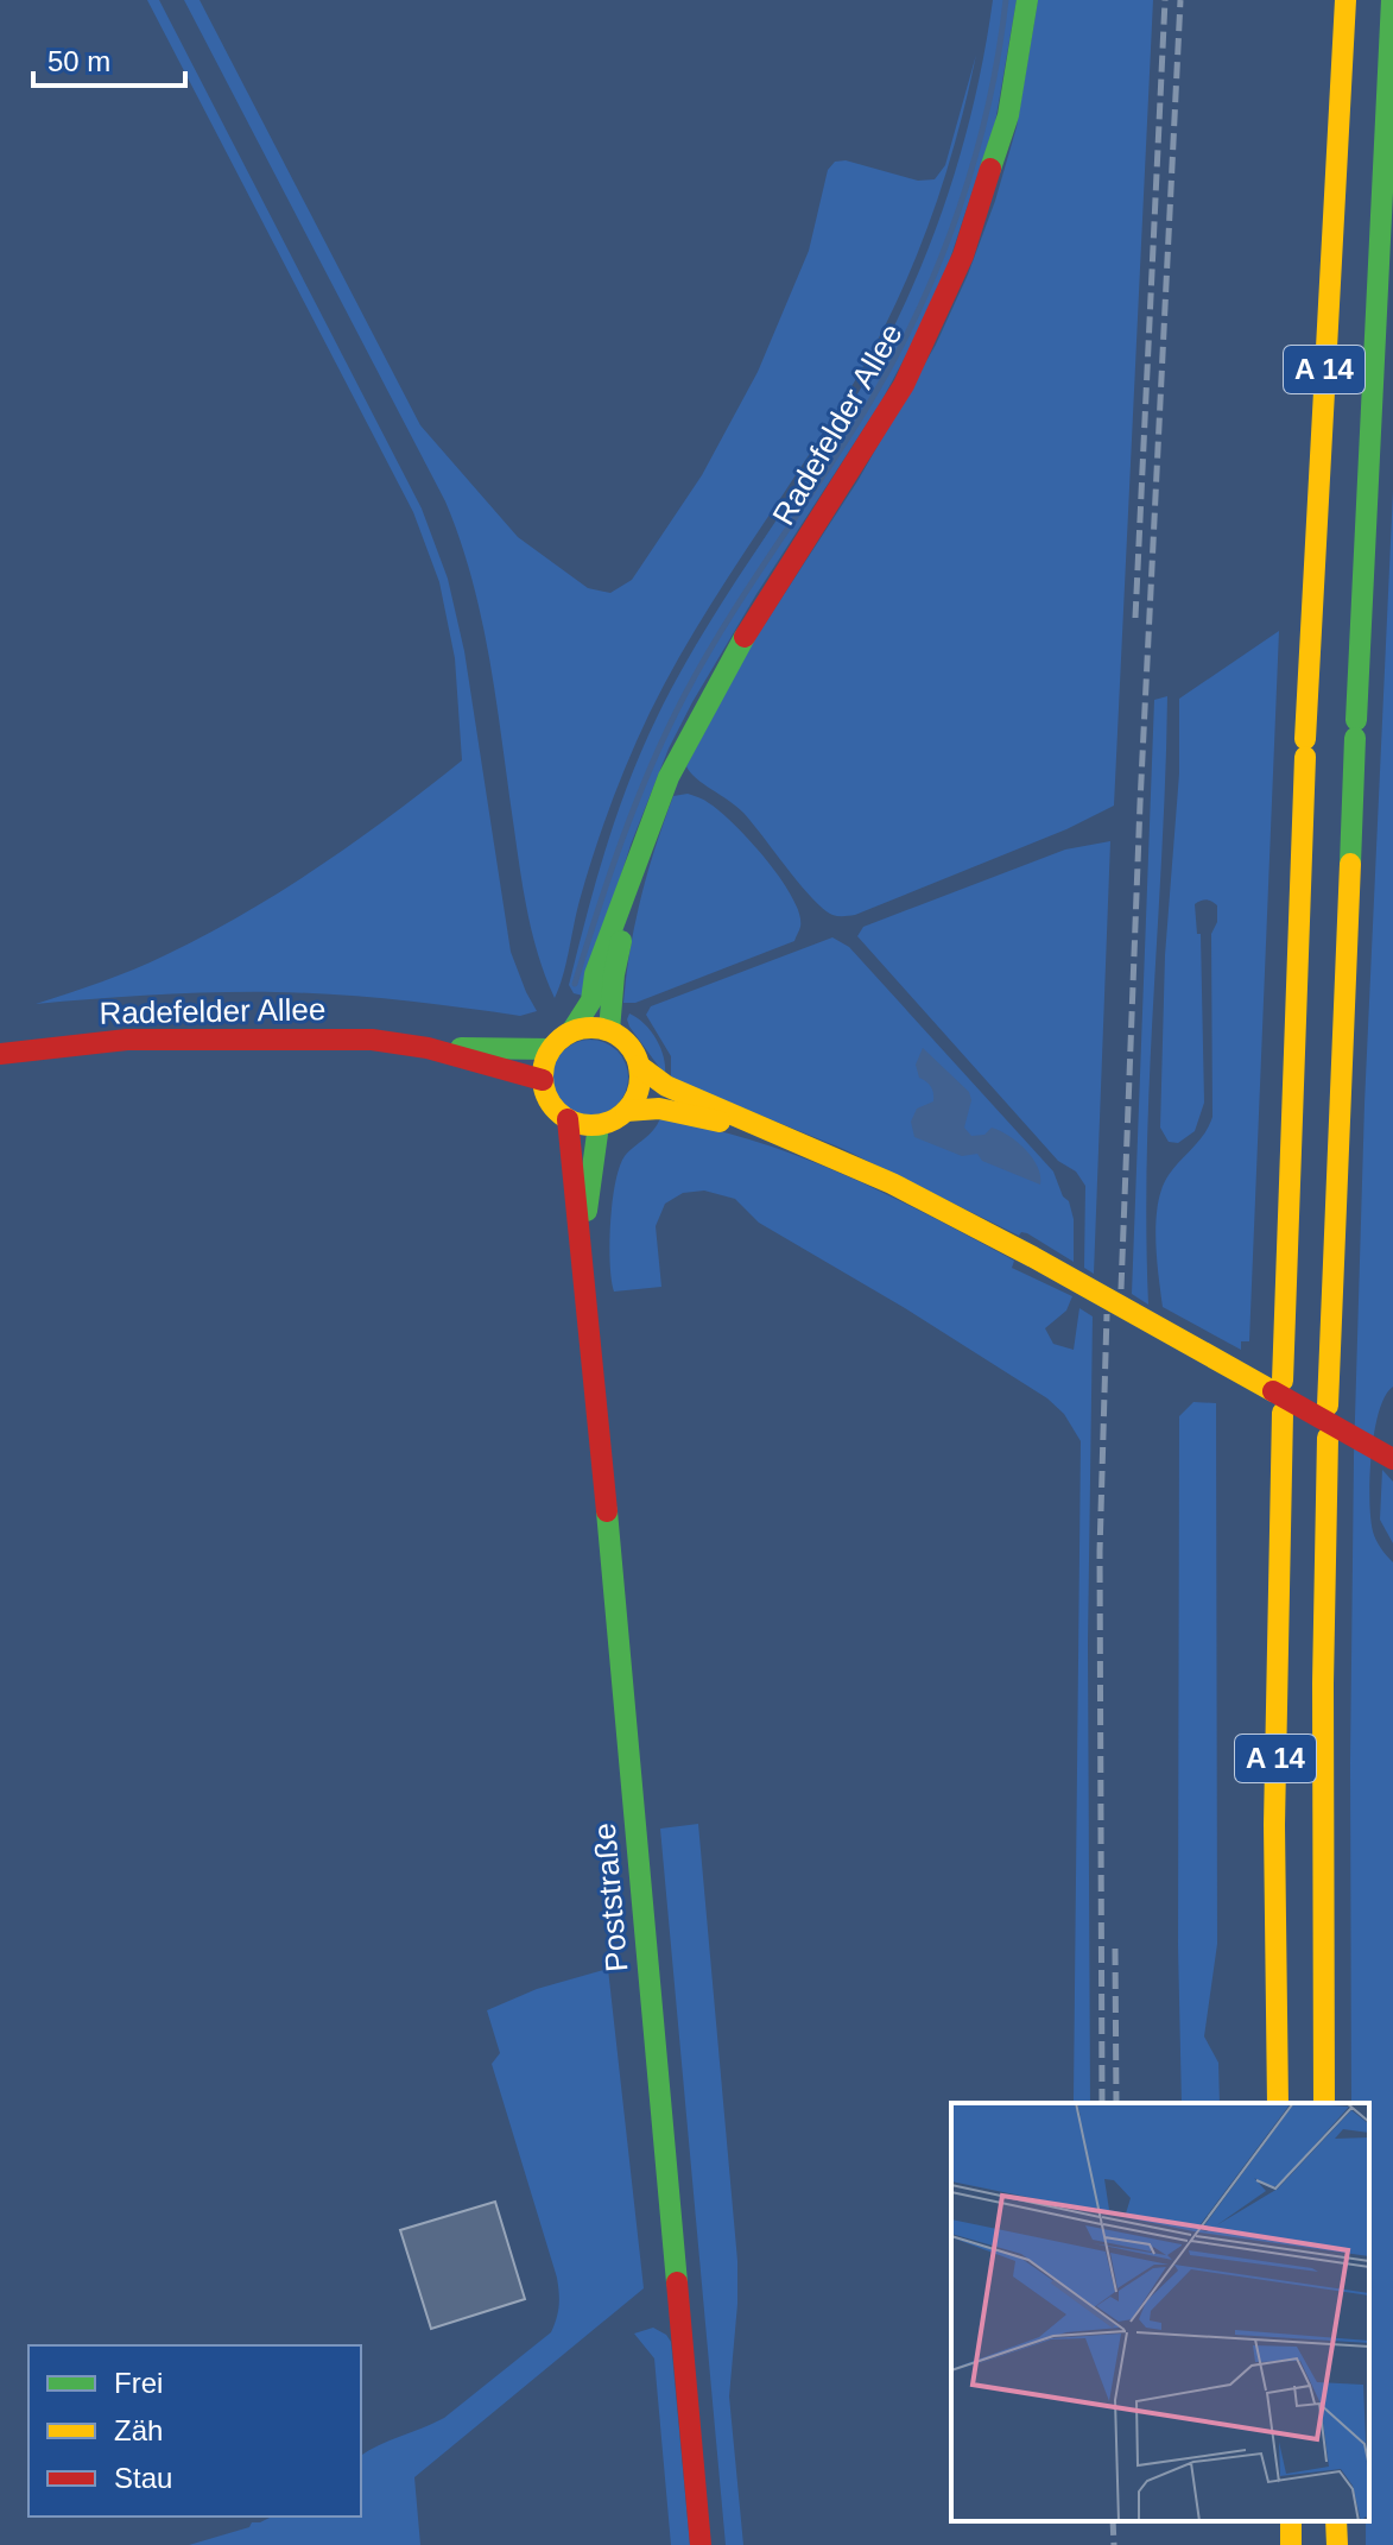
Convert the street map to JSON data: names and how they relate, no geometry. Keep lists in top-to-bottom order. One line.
{"streets":{"main road":["A 14","Radefelder Allee","Poststraße"]},"crossings":[["Radefelder Allee","Poststraße"]],"legend":["Frei","Zäh","Stau"],"scale_bar":"50 m"}
